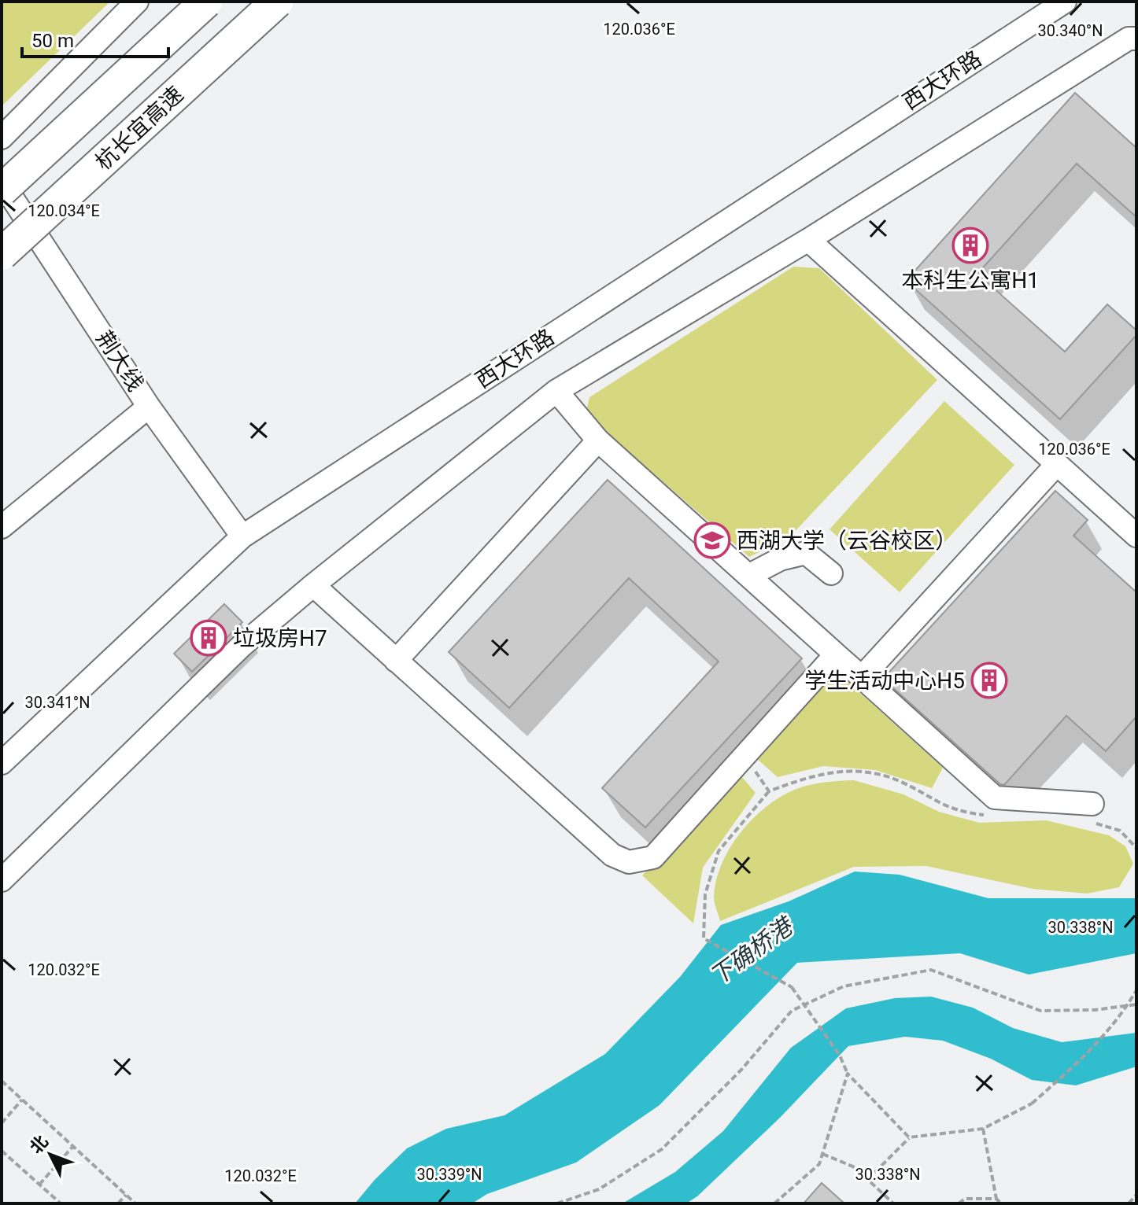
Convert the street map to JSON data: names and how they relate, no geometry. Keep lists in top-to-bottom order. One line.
{"streets":{"highway":["杭长宜高速"],"street":["西大环路","荆大线"]},"crossings":[["西大环路","荆大线"]],"water":["下确桥港"],"places":{"building":["本科生公寓H1","垃圾房H7","学生活动中心H5"],"school or university":["西湖大学（云谷校区）"]},"scale_bar":"50 m","north":"top left","coordinates":["120.036°E","30.340°N","120.034°E","30.341°N","30.338°N","120.032°E","30.339°N"]}
